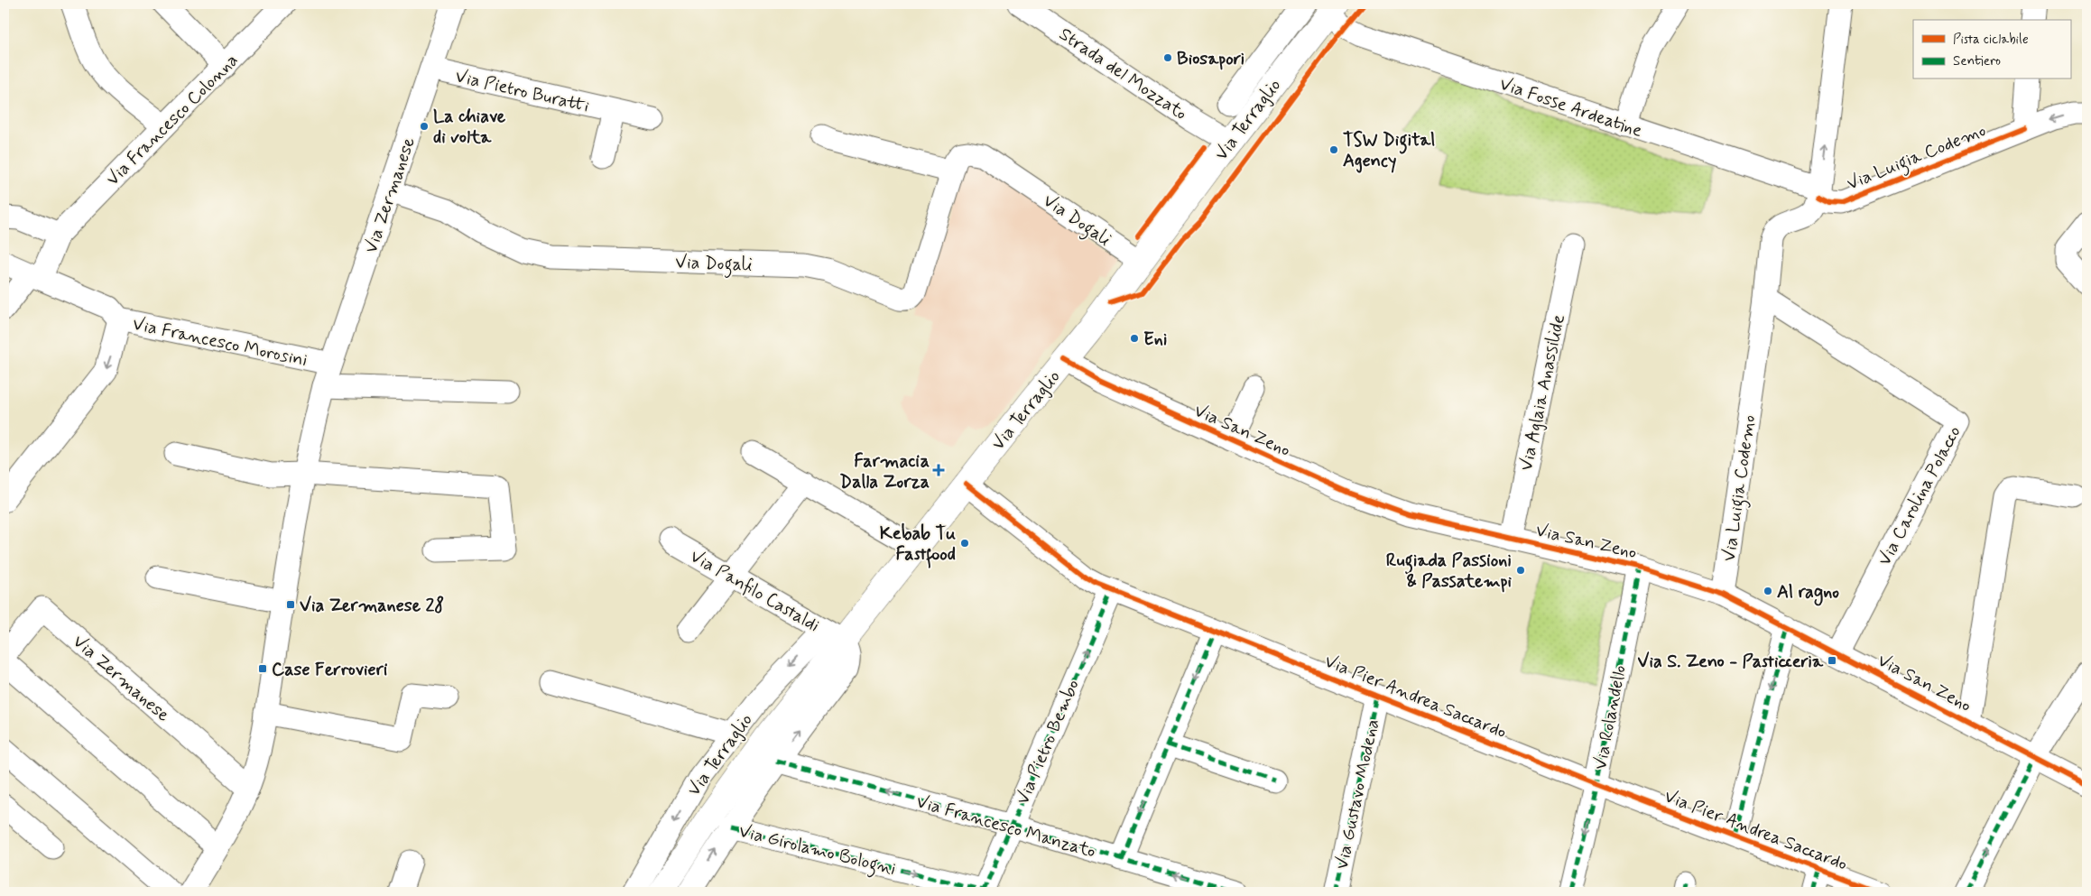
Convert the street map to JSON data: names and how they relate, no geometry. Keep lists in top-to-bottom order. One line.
{"streets":{"main road":["Via Terraglio"],"street":["Strada del Mozzato","Via Pietro Buratti","Via Fosse Ardeatine","Via Francesco Colonna","Via Luigia Codemo","Via Zermanese","Via Dogali","Via Francesco Morosini","Via Aglaia Anassilide","Via San Zeno","Via Carolina Polacco","Via Panfilo Castaldi","Via Pier Andrea Saccardo","Via Rolandello","Via Pietro Bembo","Via Gustavo Modena","Via Francesco Manzato","Via Girolamo Bologni"]},"crossings":[["Strada del Mozzato","Via Terraglio"],["Via Pietro Buratti","Via Zermanese"],["Via Fosse Ardeatine","Via Terraglio"],["Via Fosse Ardeatine","Via Luigia Codemo"],["Via Terraglio","Via Dogali"],["Via Terraglio","Via San Zeno"],["Via Terraglio","Via Panfilo Castaldi"],["Via Terraglio","Via Pier Andrea Saccardo"],["Via Luigia Codemo","Via San Zeno"],["Via Luigia Codemo","Via Carolina Polacco"],["Via Zermanese","Via Dogali"],["Via Zermanese","Via Francesco Morosini"],["Via Aglaia Anassilide","Via San Zeno"],["Via San Zeno","Via Carolina Polacco"],["Via San Zeno","Via Rolandello"],["Via Pier Andrea Saccardo","Via Rolandello"],["Via Pier Andrea Saccardo","Via Pietro Bembo"],["Via Pier Andrea Saccardo","Via Gustavo Modena"],["Via Pietro Bembo","Via Francesco Manzato"],["Via Pietro Bembo","Via Girolamo Bologni"]],"one_way":["Via Francesco Manzato","Via Girolamo Bologni"],"places":{"other":["Biosapori","La chiave di volta","TSW Digital Agency","Eni","Kebab Tu Fastfood","Rugiada Passioni & Passatempi","Al ragno"],"health":["Farmacia Dalla Zorza"],"transit":["Via Zermanese 28","Via S. Zeno - Pasticceria","Case Ferrovieri"]},"legend":["Pista ciclabile","Sentiero"]}
